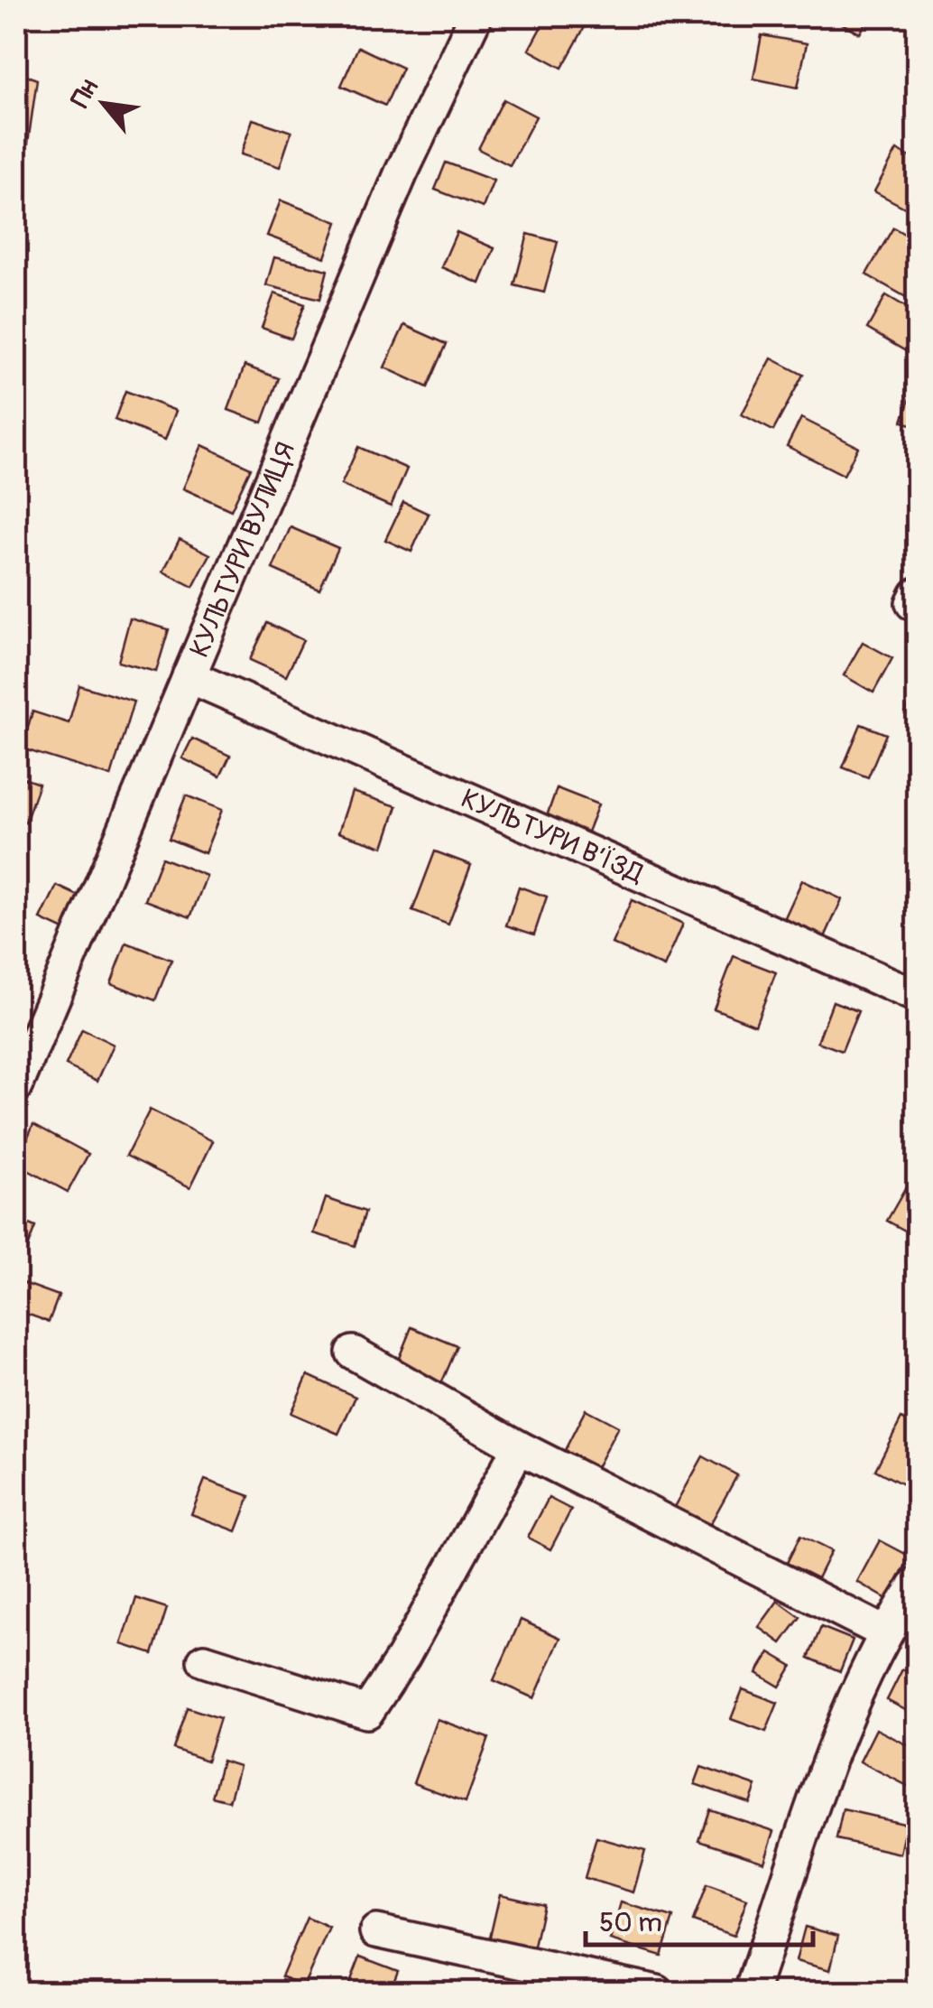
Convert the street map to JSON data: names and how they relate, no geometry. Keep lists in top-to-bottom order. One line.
{"streets":{"street":["КУЛЬТУРИ ВУЛИЦЯ","КУЛЬТУРИ В’ЇЗД"]},"crossings":[["КУЛЬТУРИ ВУЛИЦЯ","КУЛЬТУРИ В’ЇЗД"]],"scale_bar":"50 m","north":"top left"}
